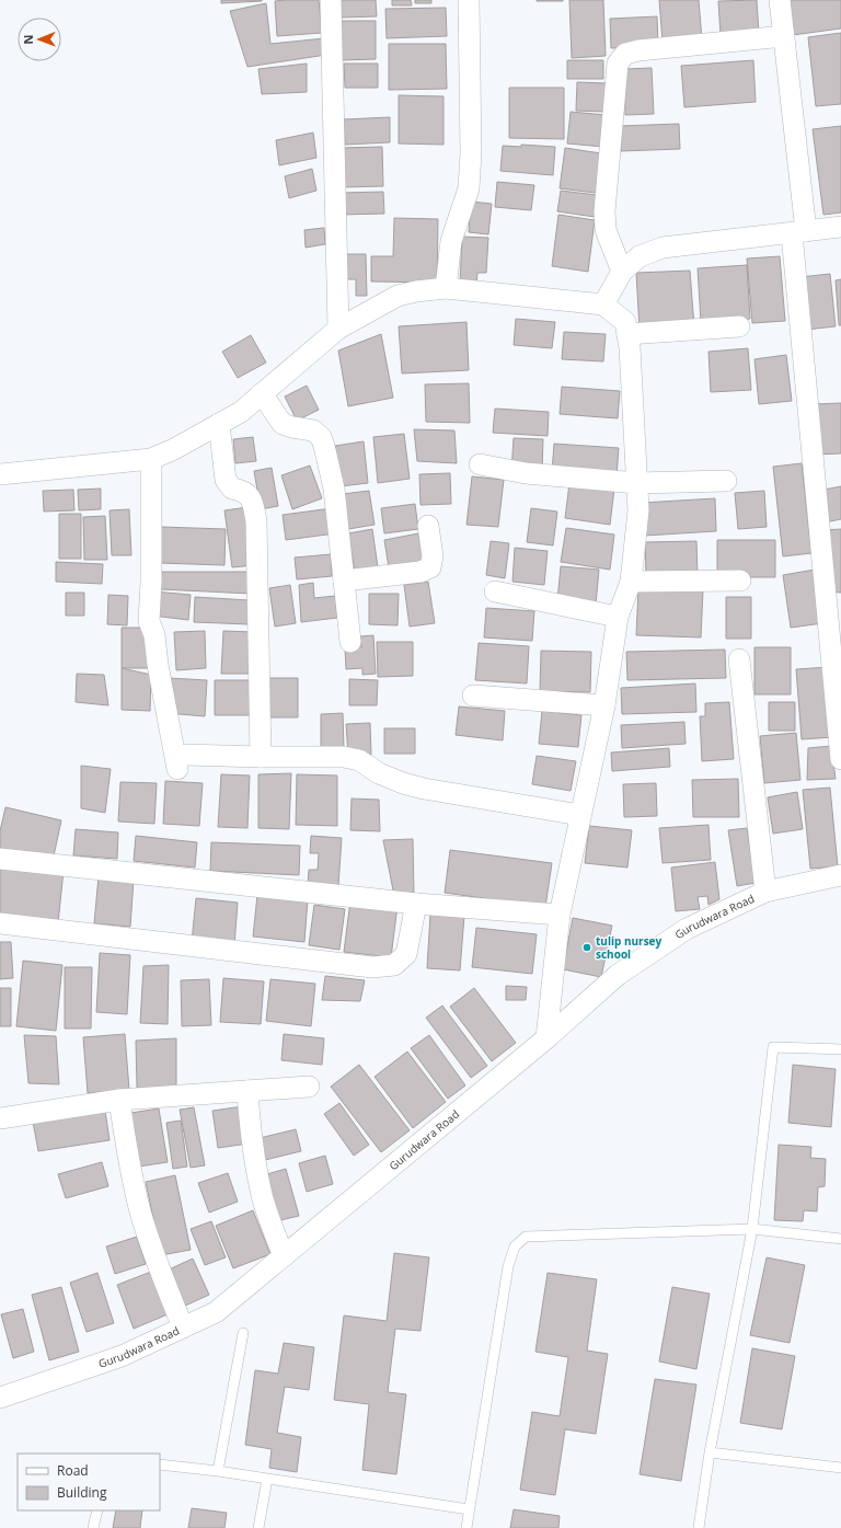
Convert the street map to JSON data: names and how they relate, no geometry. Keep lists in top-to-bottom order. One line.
{"streets":{"street":["Gurudwara Road"]},"places":["tulip nursey school"],"legend":["Road","Building"],"north":"left"}
